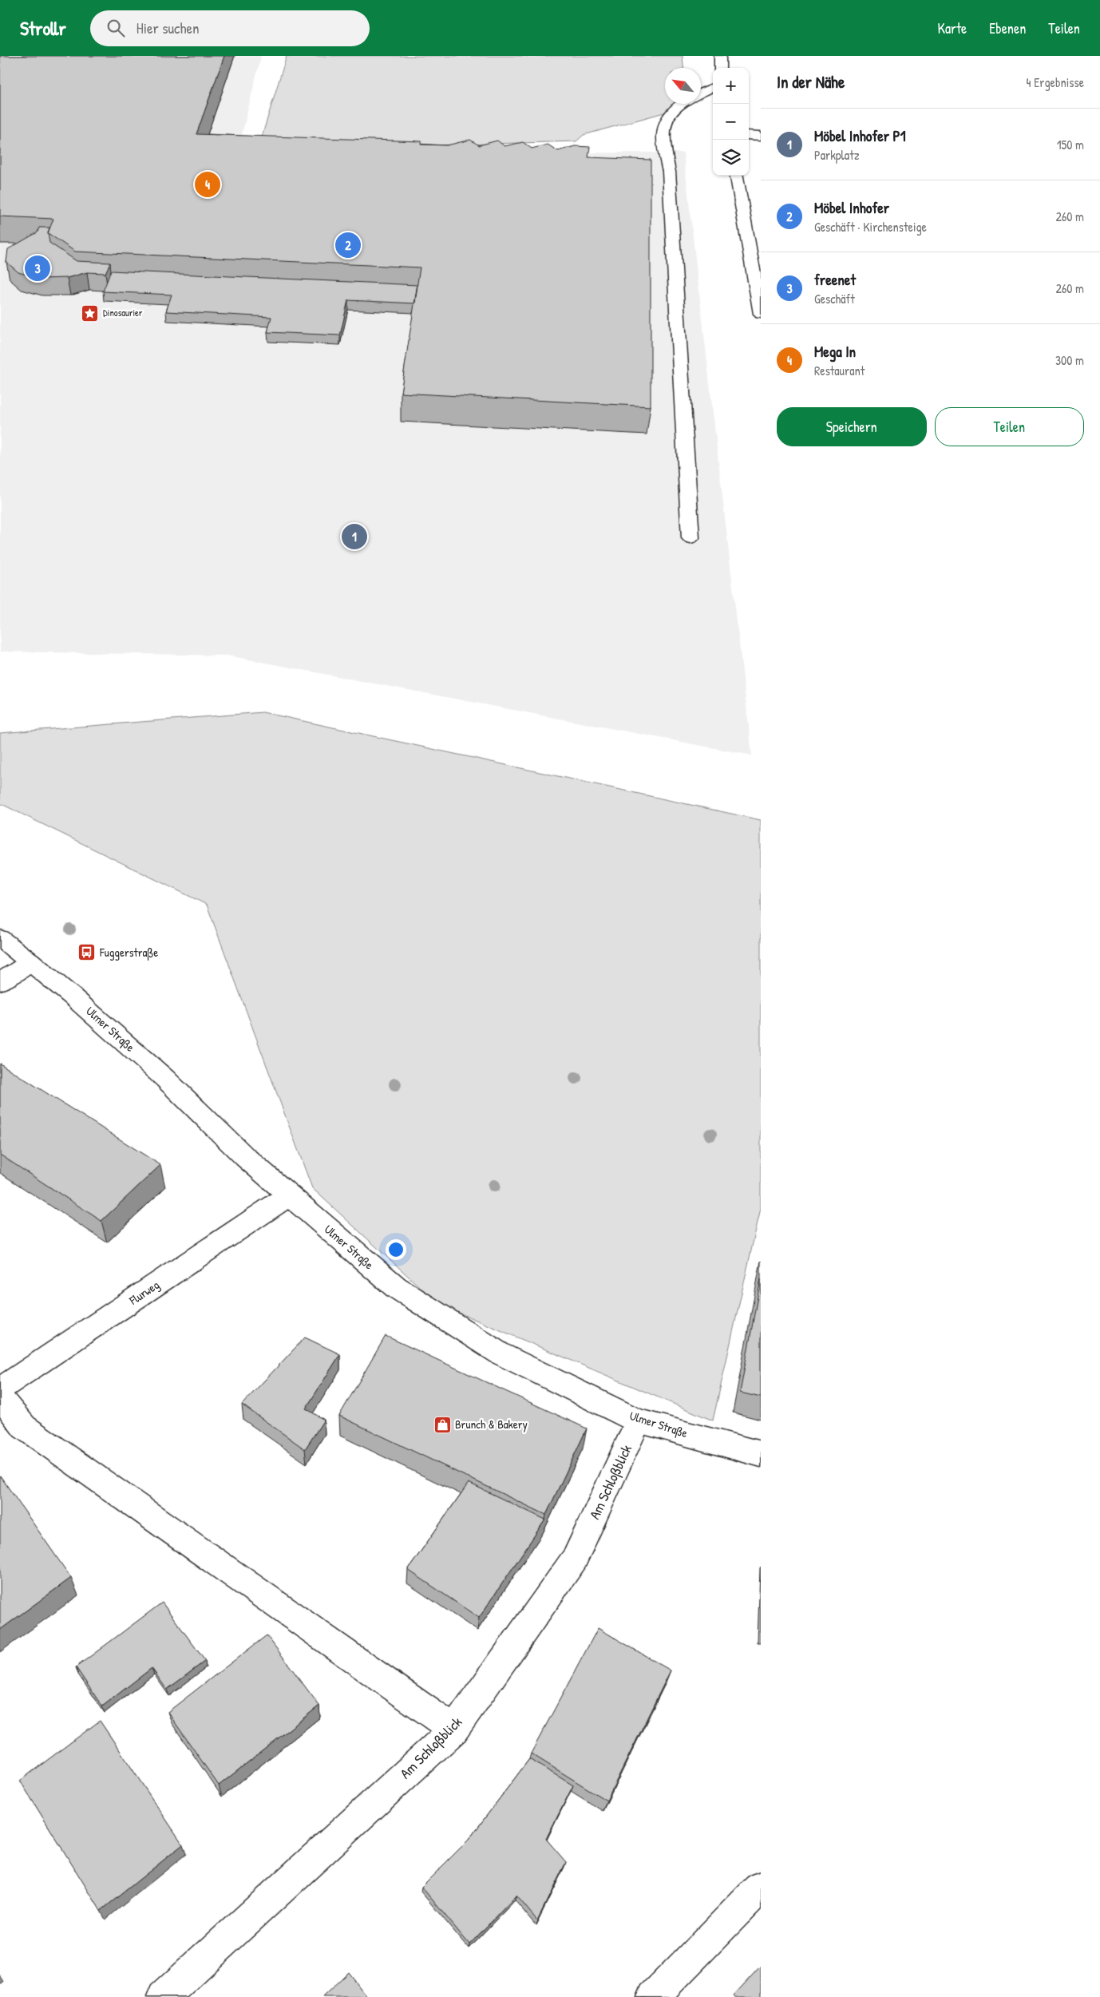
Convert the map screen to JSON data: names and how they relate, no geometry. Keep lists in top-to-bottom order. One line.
{"streets":{"street":["Ulmer Straße","Flurweg","Am Schloßblick"]},"crossings":[["Ulmer Straße","Flurweg"],["Ulmer Straße","Am Schloßblick"]],"places":{"place":["Dinosaurier"],"bus stop":["Fuggerstraße"],"shop":["Brunch & Bakery"]},"north":"top left","page":{"header":"Strollr","search":"Hier suchen","nav":["Karte","Ebenen","Teilen"],"heading":["In der Nähe","4 Ergebnisse"],"map_buttons":["+","−"],"list":[{"mark":"1","name":"Möbel Inhofer P1","note":"Parkplatz","value":"150 m"},{"mark":"2","name":"Möbel Inhofer","note":"Geschäft · Kirchensteige","value":"260 m"},{"mark":"3","name":"freenet","note":"Geschäft","value":"260 m"},{"mark":"4","name":"Mega In","note":"Restaurant","value":"300 m"}],"pins":["4","2","3","1"],"buttons":["Speichern","Teilen"]}}
